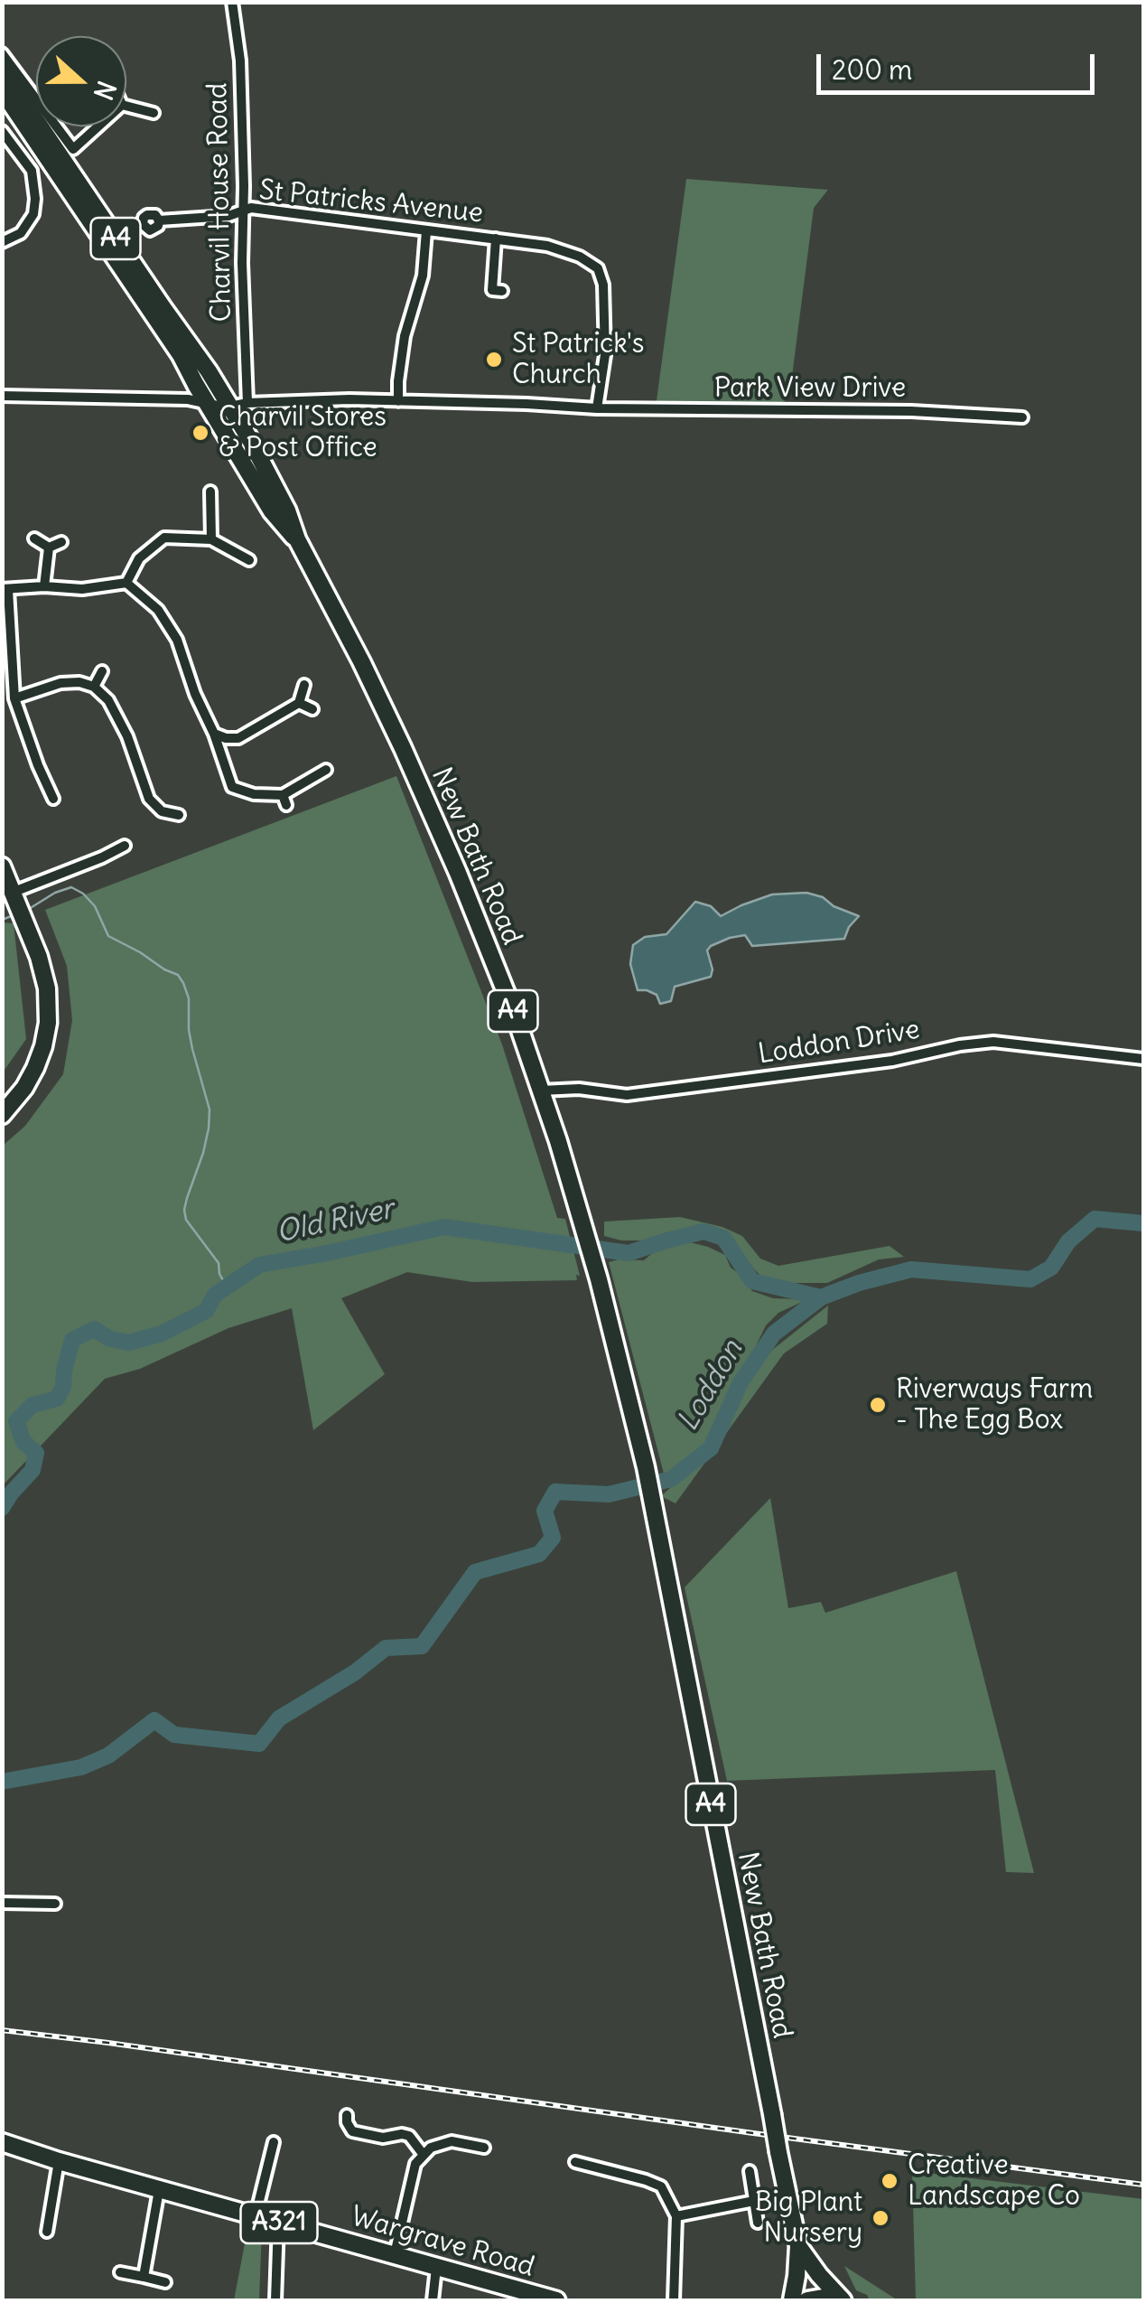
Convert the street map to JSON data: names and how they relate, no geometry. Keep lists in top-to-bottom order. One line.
{"streets":{"main road":["A4","New Bath Road","A321","Wargrave Road"],"street":["Charvil House Road","St Patricks Avenue","Park View Drive","Loddon Drive"]},"crossings":[["Charvil House Road","St Patricks Avenue"],["Charvil House Road","Park View Drive"],["St Patricks Avenue","Park View Drive"],["Park View Drive","New Bath Road"],["New Bath Road","Loddon Drive"]],"water":["Old River","Loddon"],"places":["St Patrick's Church","Charvil Stores & Post Office","Riverways Farm - The Egg Box","Creative Landscape Co","Big Plant Nursery"],"scale_bar":"200 m","north":"right"}
